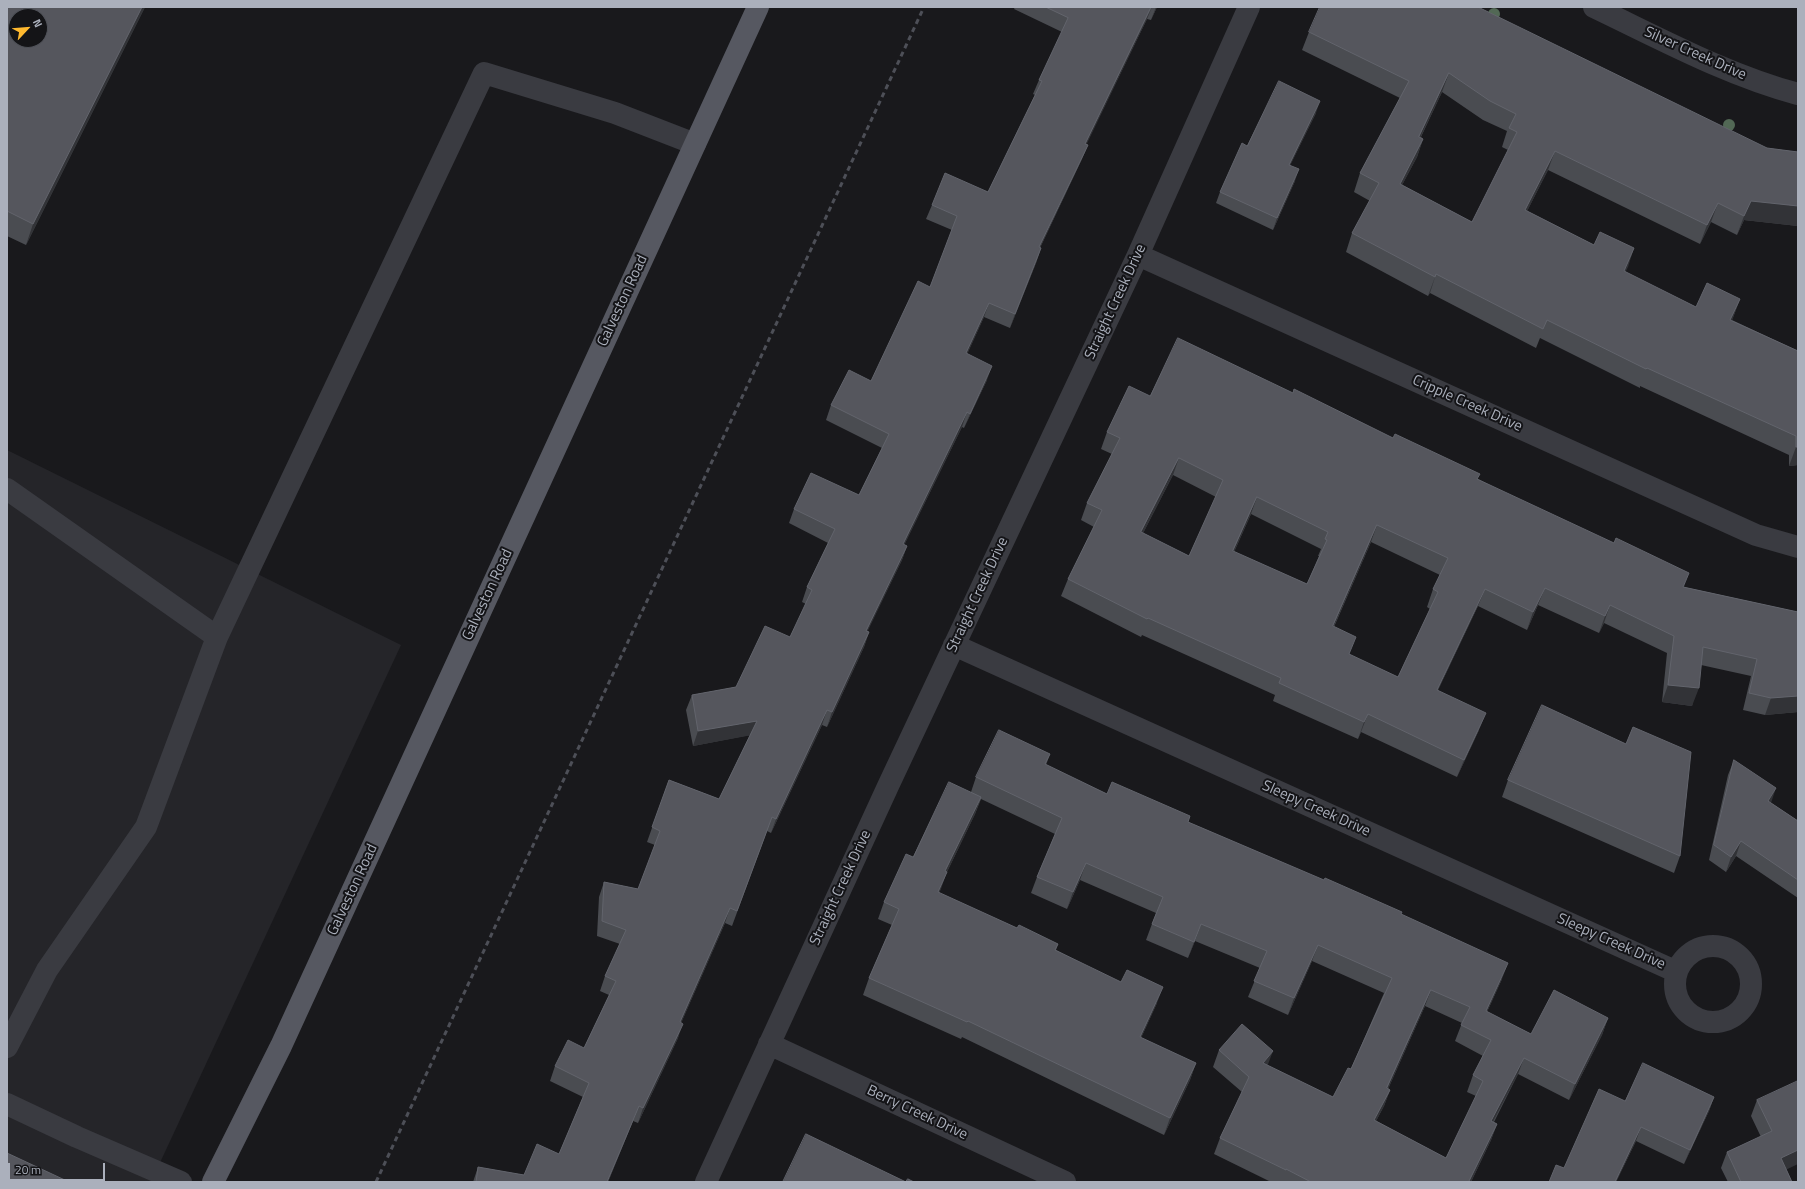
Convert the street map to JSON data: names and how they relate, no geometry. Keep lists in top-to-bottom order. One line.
{"streets":{"main road":["Galveston Road"],"street":["Silver Creek Drive","Straight Creek Drive","Cripple Creek Drive","Sleepy Creek Drive","Berry Creek Drive"]},"crossings":[["Straight Creek Drive","Cripple Creek Drive"],["Straight Creek Drive","Sleepy Creek Drive"],["Straight Creek Drive","Berry Creek Drive"]],"scale_bar":"20 m","north":"top right"}
